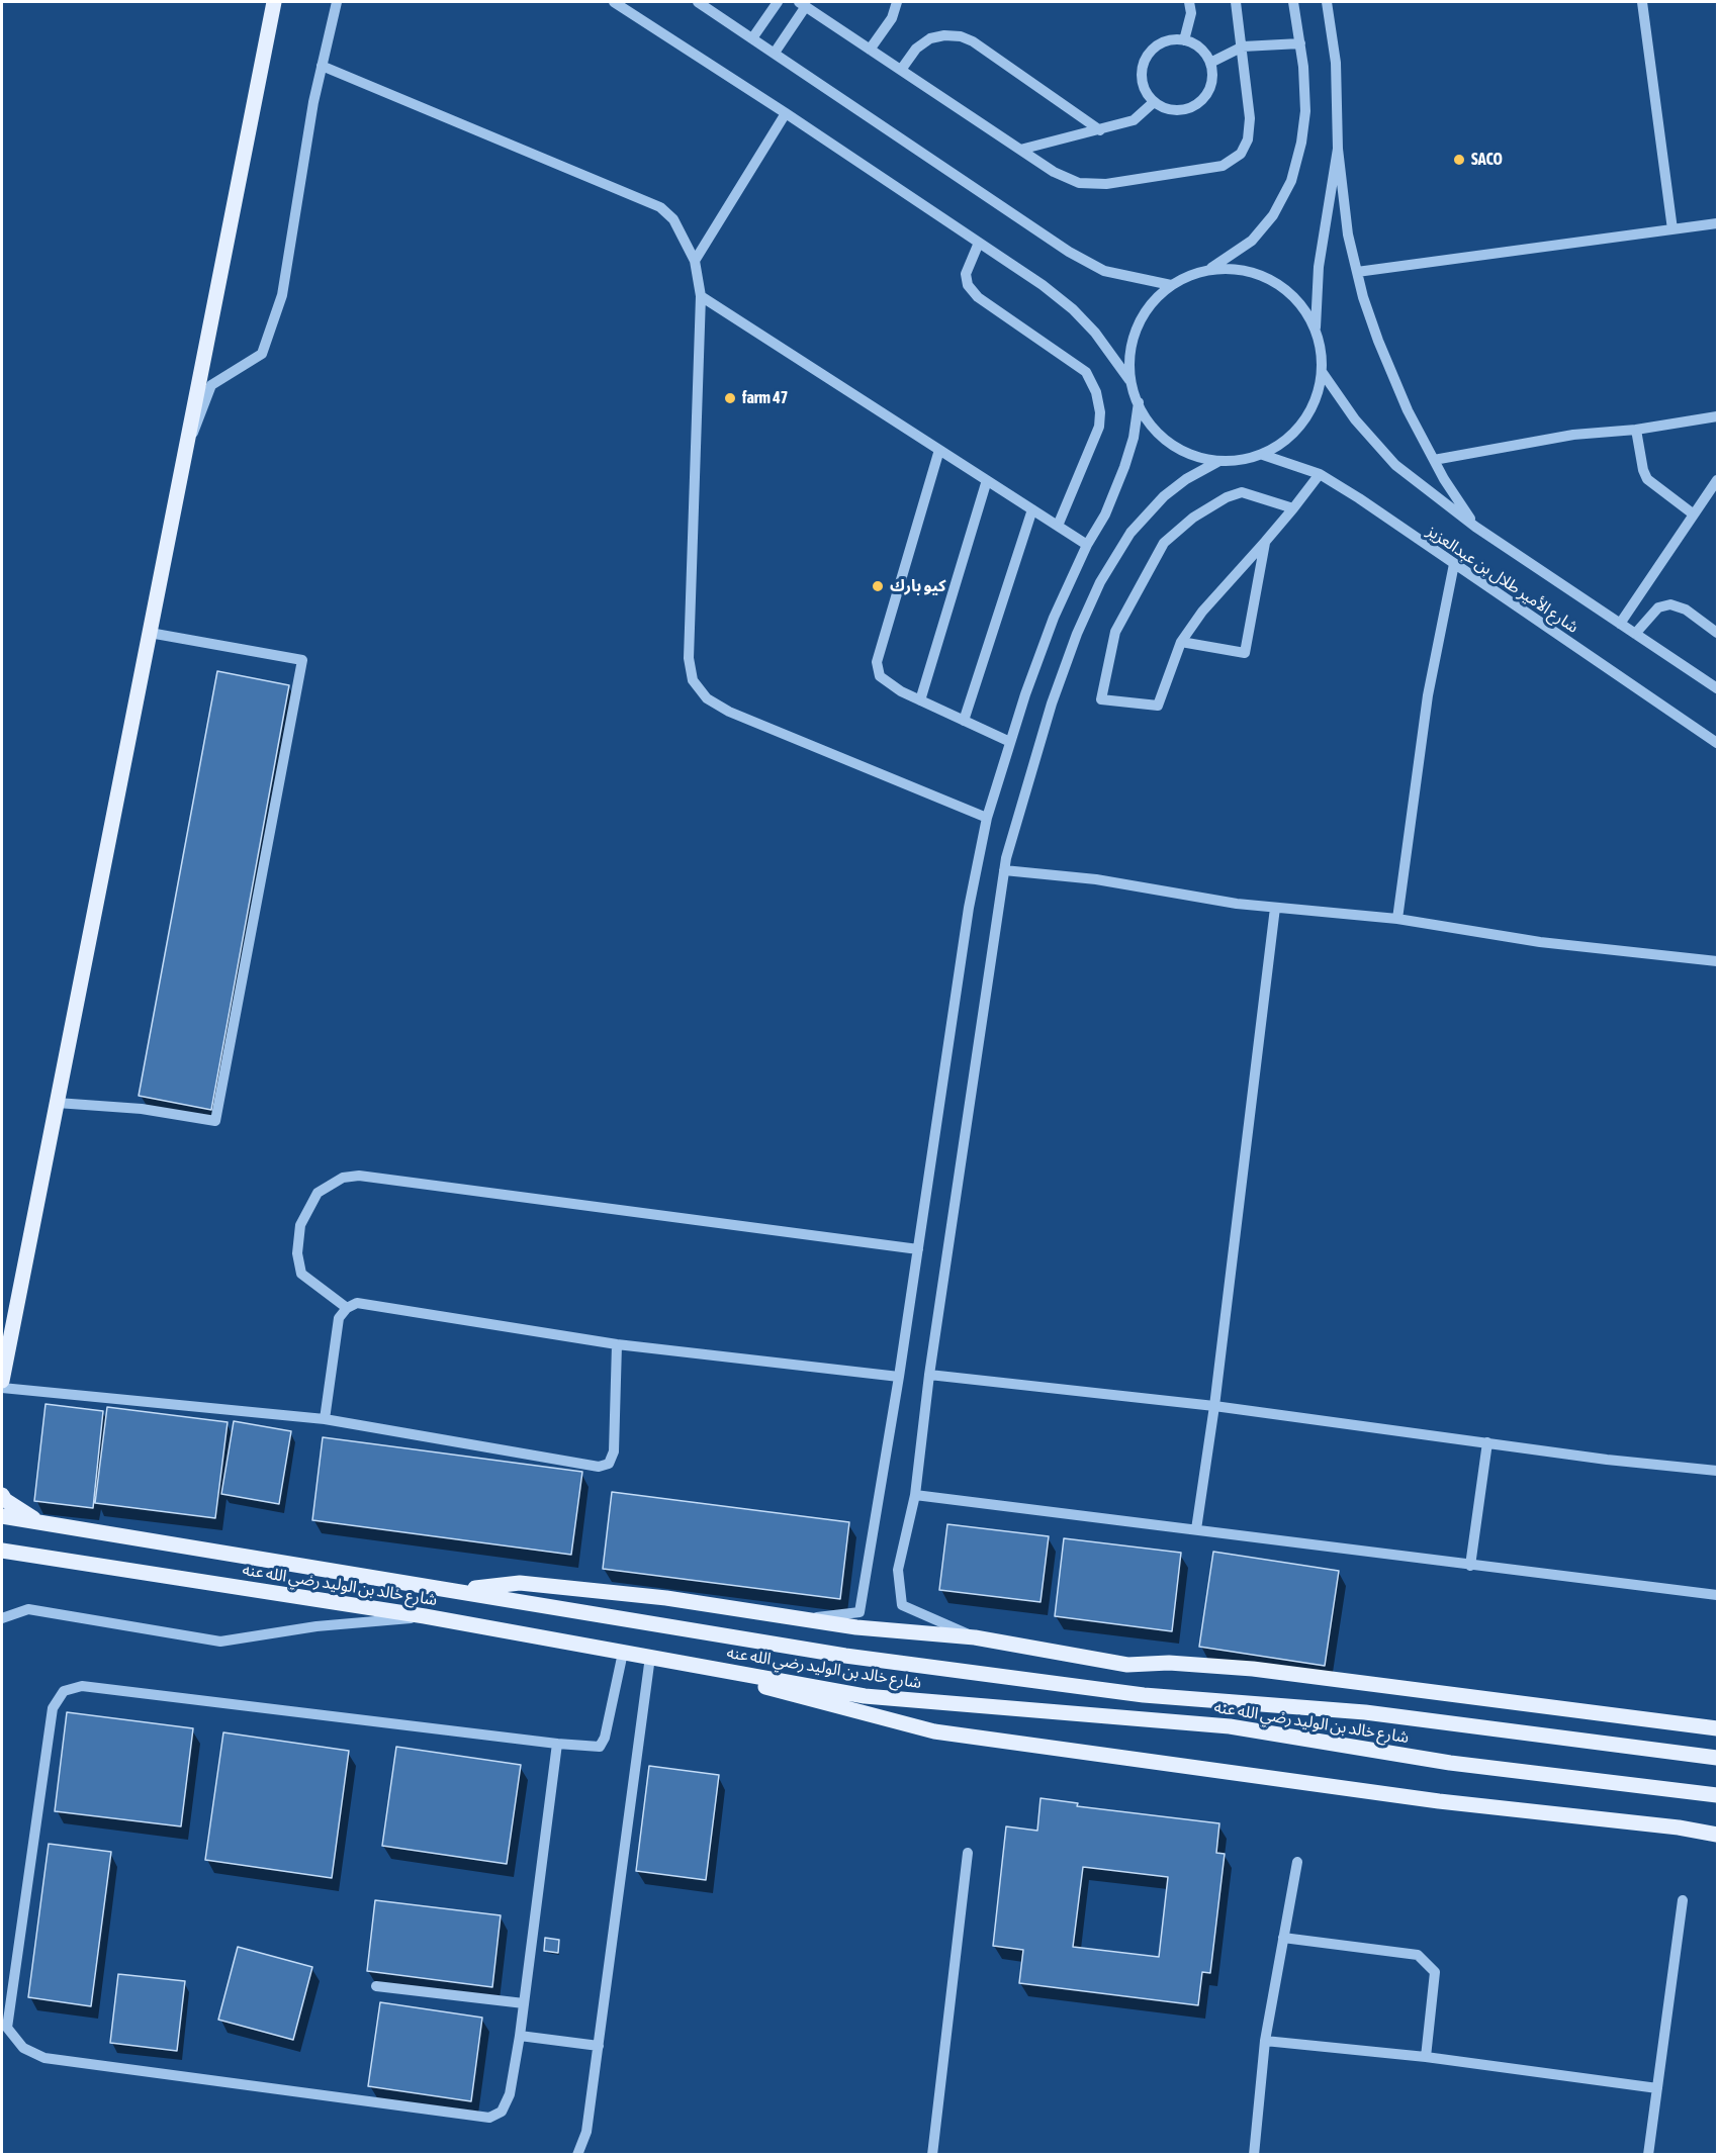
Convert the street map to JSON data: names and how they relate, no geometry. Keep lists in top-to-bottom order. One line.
{"streets":{"main road":["شارع خالد بن الوليد رضي الله عنه"],"street":["شارع الأمير طلال بن عبدالعزيز"]},"places":["SACO","farm 47","كيو بارك"]}
